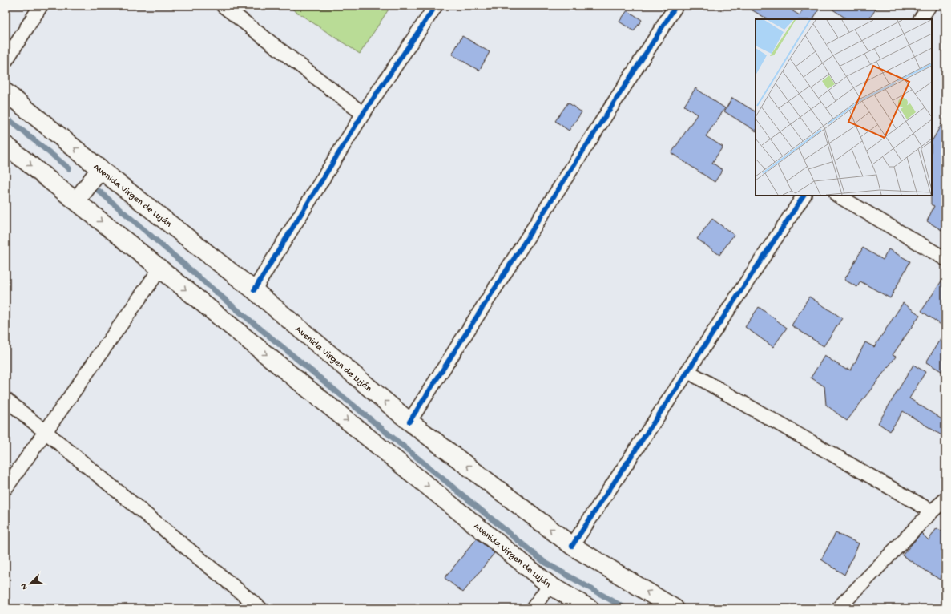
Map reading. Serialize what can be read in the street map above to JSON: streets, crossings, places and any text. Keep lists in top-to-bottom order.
{
  "streets": {
    "main road": ["Avenida Virgen de Luján"]
  },
  "north": "bottom left"
}
